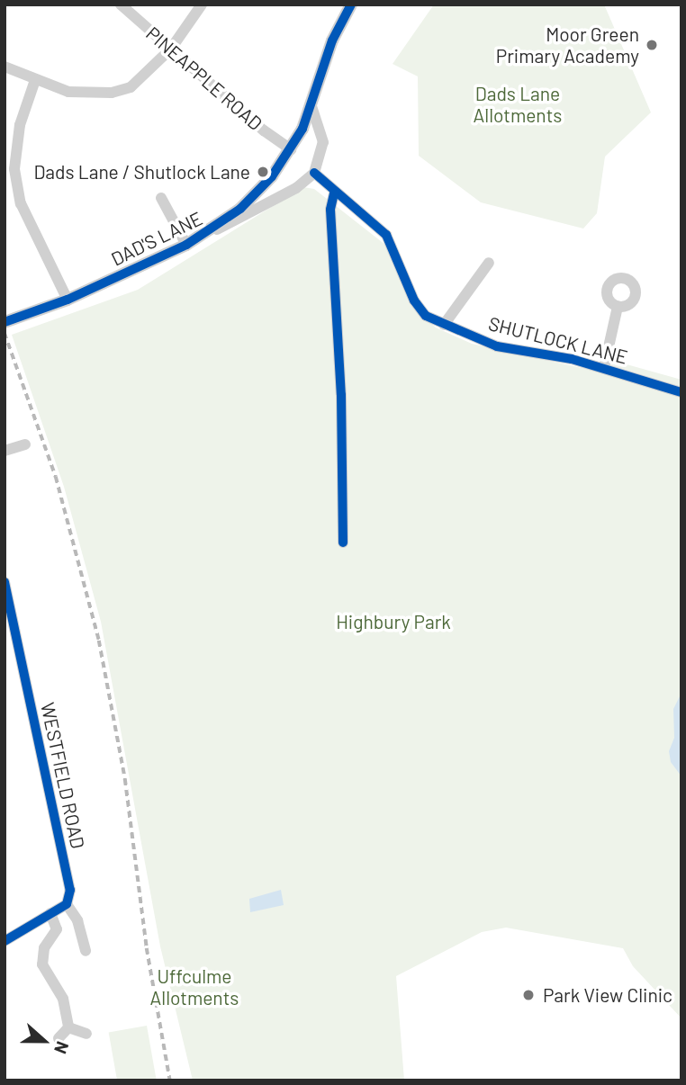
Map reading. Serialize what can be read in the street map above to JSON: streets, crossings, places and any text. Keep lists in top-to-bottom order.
{
  "streets": {
    "street": [
      "PINEAPPLE ROAD",
      "DAD'S LANE",
      "SHUTLOCK LANE",
      "WESTFIELD ROAD"
    ]
  },
  "crossings": [
    ["PINEAPPLE ROAD", "DAD'S LANE"]
  ],
  "parks": ["Dads Lane Allotments", "Highbury Park", "Uffculme Allotments"],
  "places": ["Moor Green Primary Academy", "Dads Lane / Shutlock Lane", "Park View Clinic"],
  "north": "right"
}
